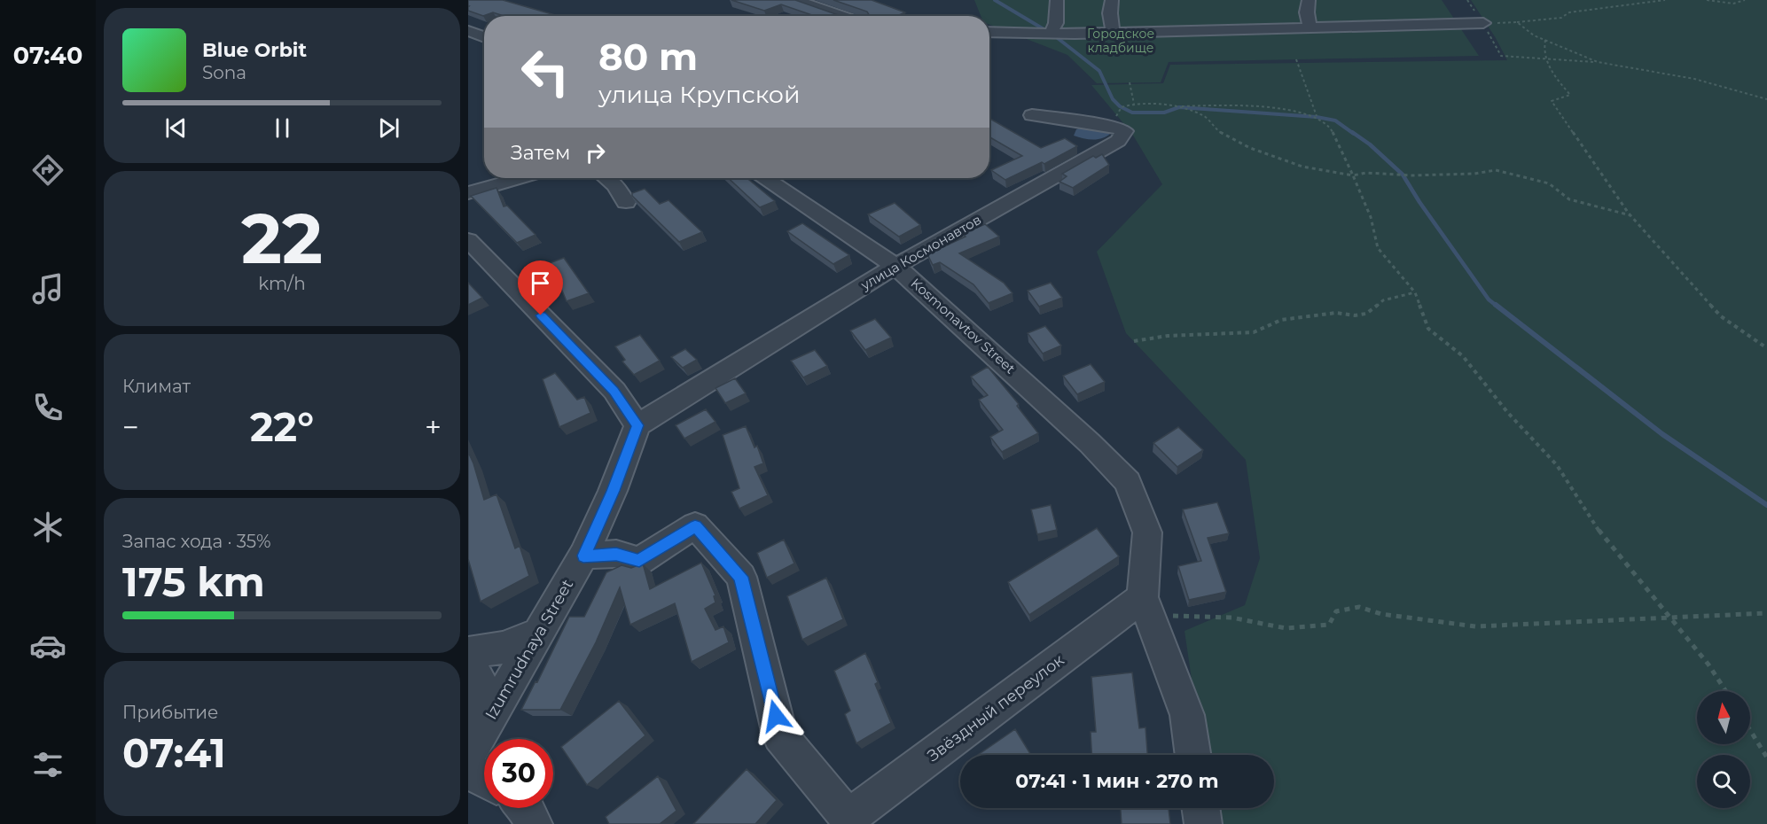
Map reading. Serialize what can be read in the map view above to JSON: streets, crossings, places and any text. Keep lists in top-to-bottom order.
{
  "streets": {
    "street": [
      "улица Космонавтов",
      "Kosmonavtov Street",
      "Izumrudnaya Street",
      "Звёздный переулок"
    ]
  },
  "crossings": [
    ["улица Космонавтов", "Kosmonavtov Street"],
    ["улица Космонавтов", "Izumrudnaya Street"],
    ["Kosmonavtov Street", "Звёздный переулок"]
  ],
  "parks": ["Городское кладбище"],
  "north": "top",
  "page": {
    "tabs": "07:40",
    "turn": ["80 m", "улица Крупской"],
    "song": ["Blue Orbit", "Sona"],
    "then": "Затем",
    "tile": [
      ["22", "km/h"],
      "Климат",
      ["Запас хода · 35%", "175 km"],
      ["Прибытие", "07:41"]
    ],
    "heat": ["−", "22°", "+"],
    "limit": "30",
    "trip": "07:41 · 1 мин · 270 m"
  }
}
